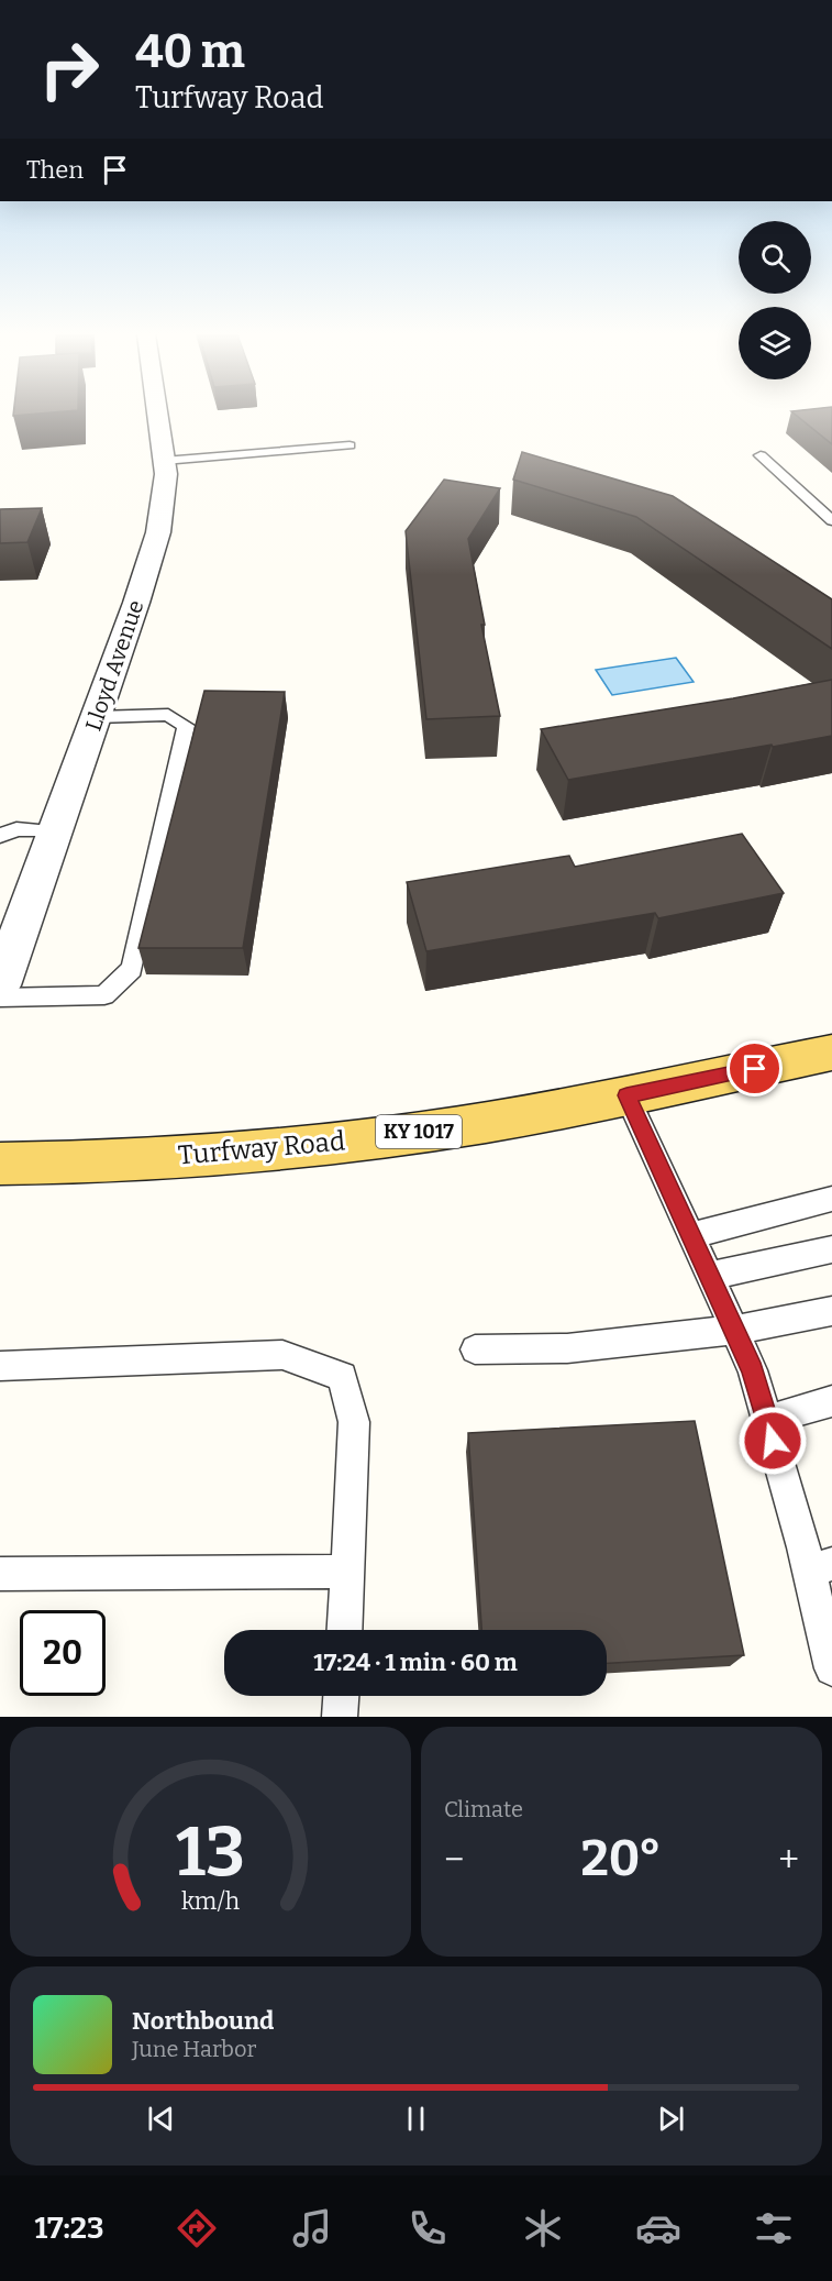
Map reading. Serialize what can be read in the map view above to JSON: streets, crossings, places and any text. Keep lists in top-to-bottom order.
{
  "streets": {
    "main road": ["KY 1017", "Turfway Road"],
    "street": ["Lloyd Avenue"]
  },
  "page": {
    "turn": ["40 m", "Turfway Road"],
    "then": "Then",
    "limit": "20",
    "trip": "17:24 · 1 min · 60 m",
    "tile": "Climate",
    "heat": ["−", "20°", "+"],
    "song": ["Northbound", "June Harbor"],
    "tabs": "17:23",
    "gauge": ["13", "km/h"]
  }
}
